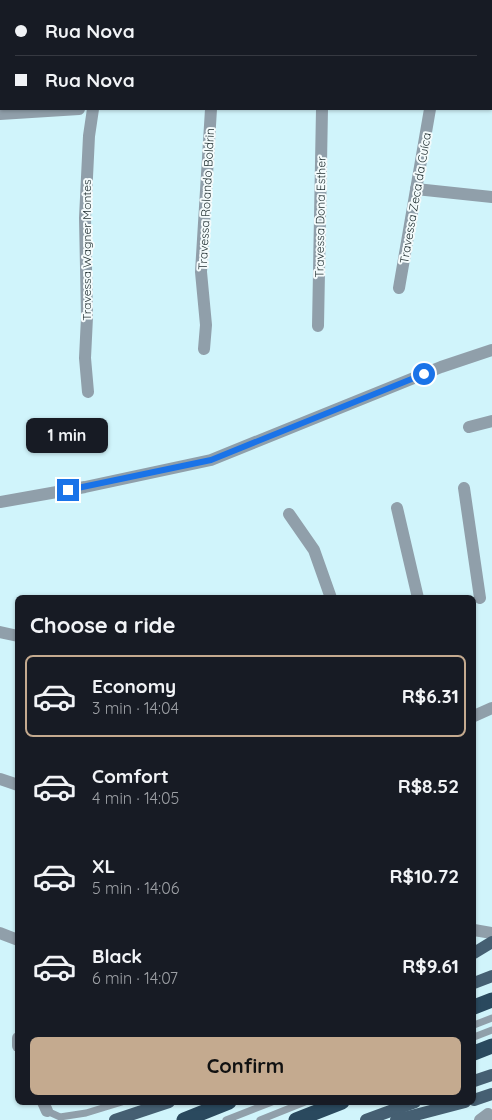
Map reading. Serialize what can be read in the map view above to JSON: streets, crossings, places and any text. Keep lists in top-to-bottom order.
{
  "streets": {
    "street": [
      "Travessa Zeca da Cuíca",
      "Travessa Rolando Boldrin",
      "Travessa Dona Esther",
      "Travessa Wagner Montes"
    ]
  },
  "page": {
    "banner": ["Rua Nova", "Rua Nova"],
    "bubble": "1 min",
    "heading": "Choose a ride",
    "list": [
      {
        "name": "Economy",
        "note": "3 min · 14:04",
        "value": "R$6.31"
      },
      {
        "name": "Comfort",
        "note": "4 min · 14:05",
        "value": "R$8.52"
      },
      {
        "name": "XL",
        "note": "5 min · 14:06",
        "value": "R$10.72"
      },
      {
        "name": "Black",
        "note": "6 min · 14:07",
        "value": "R$9.61"
      }
    ],
    "buttons": "Confirm"
  }
}
